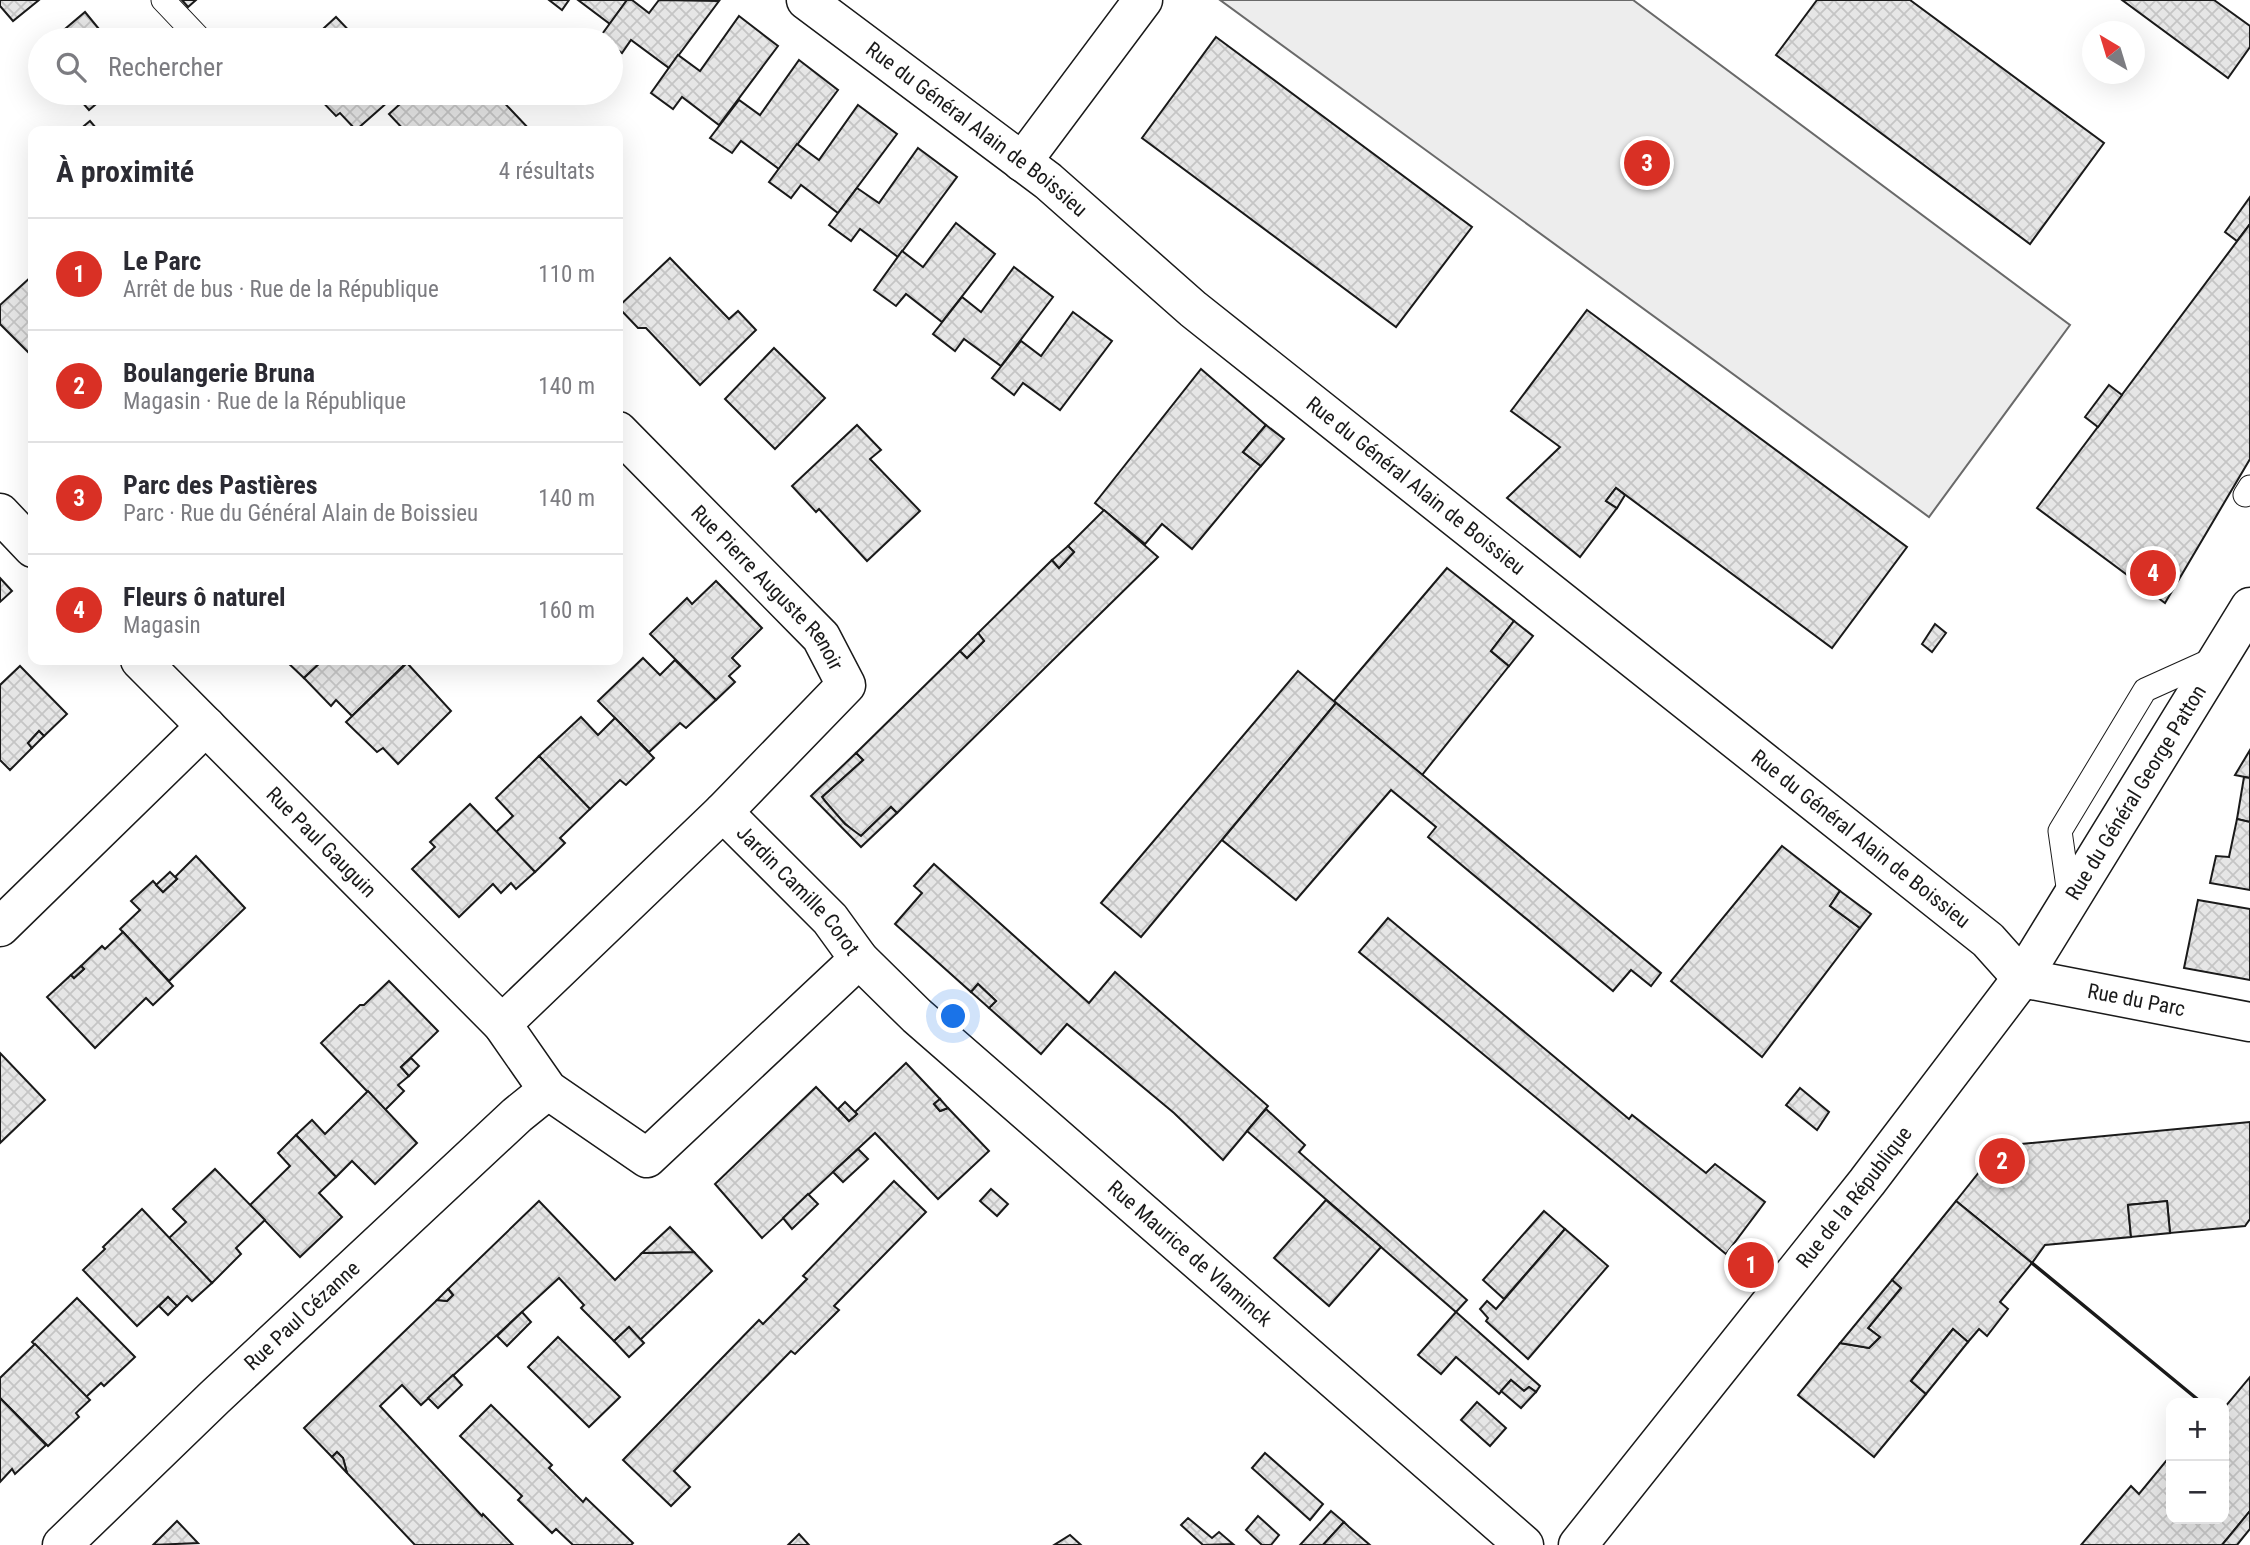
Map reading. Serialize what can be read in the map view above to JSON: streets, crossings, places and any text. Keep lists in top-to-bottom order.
{
  "streets": {
    "street": [
      "Rue du Général Alain de Boissieu",
      "Rue Pierre Auguste Renoir",
      "Rue du Général George Patton",
      "Rue Paul Gauguin",
      "Jardin Camille Corot",
      "Rue du Parc",
      "Rue de la République",
      "Rue Maurice de Vlaminck",
      "Rue Paul Cézanne"
    ]
  },
  "crossings": [
    ["Rue du Général Alain de Boissieu", "Rue du Général George Patton"],
    ["Rue du Général Alain de Boissieu", "Rue du Parc"],
    ["Rue du Général Alain de Boissieu", "Rue de la République"],
    ["Rue Pierre Auguste Renoir", "Jardin Camille Corot"],
    ["Rue du Général George Patton", "Rue du Parc"],
    ["Rue du Général George Patton", "Rue de la République"],
    ["Rue Paul Gauguin", "Jardin Camille Corot"],
    ["Jardin Camille Corot", "Rue Maurice de Vlaminck"],
    ["Jardin Camille Corot", "Rue Paul Cézanne"],
    ["Rue du Parc", "Rue de la République"]
  ],
  "north": "top left",
  "page": {
    "search": "Rechercher",
    "heading": ["À proximité", "4 résultats"],
    "pins": [
      "3",
      "4",
      "2",
      "1"
    ],
    "list": [
      {
        "mark": "1",
        "name": "Le Parc",
        "note": "Arrêt de bus · Rue de la République",
        "value": "110 m"
      },
      {
        "mark": "2",
        "name": "Boulangerie Bruna",
        "note": "Magasin · Rue de la République",
        "value": "140 m"
      },
      {
        "mark": "3",
        "name": "Parc des Pastières",
        "note": "Parc · Rue du Général Alain de Boissieu",
        "value": "140 m"
      },
      {
        "mark": "4",
        "name": "Fleurs ô naturel",
        "note": "Magasin",
        "value": "160 m"
      }
    ],
    "map_buttons": ["+", "−"]
  }
}
